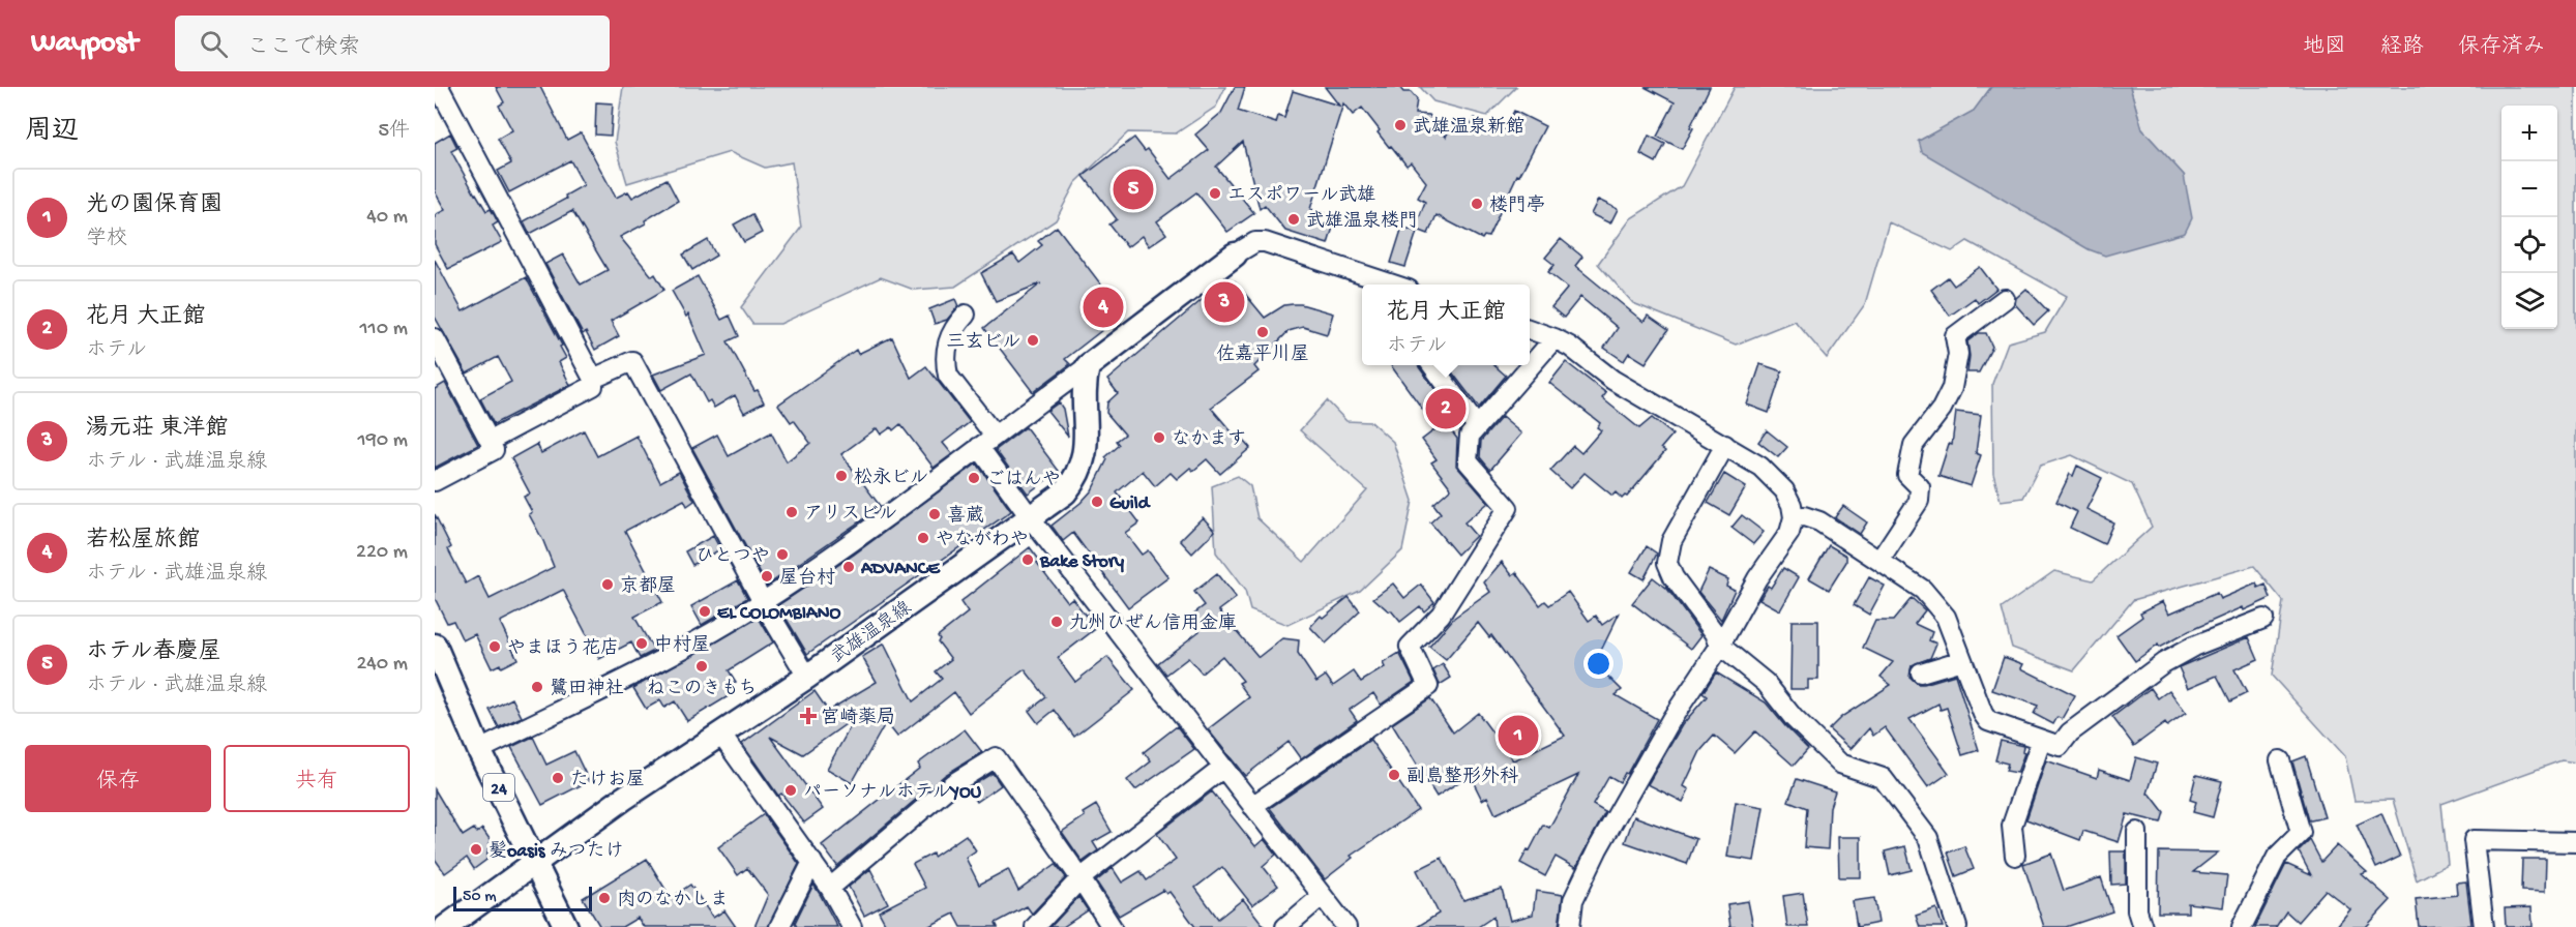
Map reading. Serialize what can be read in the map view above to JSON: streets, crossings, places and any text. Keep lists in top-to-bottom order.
{
  "streets": {
    "main road": ["武雄温泉線", "24"]
  },
  "crossings": [
    ["武雄温泉線", "24"]
  ],
  "places": {
    "other": [
      "武雄温泉新館",
      "エスポワール武雄",
      "楼門亭",
      "武雄温泉楼門",
      "佐嘉平川屋",
      "三玄ビル",
      "なかます",
      "松永ビル",
      "ごはんや",
      "Guild",
      "アリスビル",
      "喜蔵",
      "やながわや",
      "ひとつや",
      "Bake Story",
      "ADVANCE",
      "屋台村",
      "京都屋",
      "EL COLOMBIANO",
      "九州ひぜん信用金庫",
      "中村屋",
      "やまほう花店",
      "ねこのきもち",
      "鷺田神社",
      "副島整形外科",
      "たけお屋",
      "パーソナルホテルYOU",
      "髪oasis みつたけ",
      "肉のなかしま"
    ],
    "health": ["宮崎薬局"]
  },
  "scale_bar": "50 m",
  "page": {
    "header": "Waypost",
    "search": "ここで検索",
    "nav": ["地図", "経路", "保存済み"],
    "heading": ["周辺", "5件"],
    "map_buttons": ["+", "−"],
    "pins": [
      "5",
      "3",
      "4",
      "2",
      "1"
    ],
    "list": [
      {
        "mark": "1",
        "name": "光の園保育園",
        "note": "学校",
        "value": "40 m"
      },
      {
        "mark": "2",
        "name": "花月 大正館",
        "note": "ホテル",
        "value": "110 m"
      },
      {
        "mark": "3",
        "name": "湯元荘 東洋館",
        "note": "ホテル · 武雄温泉線",
        "value": "190 m"
      },
      {
        "mark": "4",
        "name": "若松屋旅館",
        "note": "ホテル · 武雄温泉線",
        "value": "220 m"
      },
      {
        "mark": "5",
        "name": "ホテル春慶屋",
        "note": "ホテル · 武雄温泉線",
        "value": "240 m"
      }
    ],
    "popup": ["花月 大正館", "ホテル"],
    "buttons": ["保存", "共有"],
    "scale": "50 m"
  }
}
